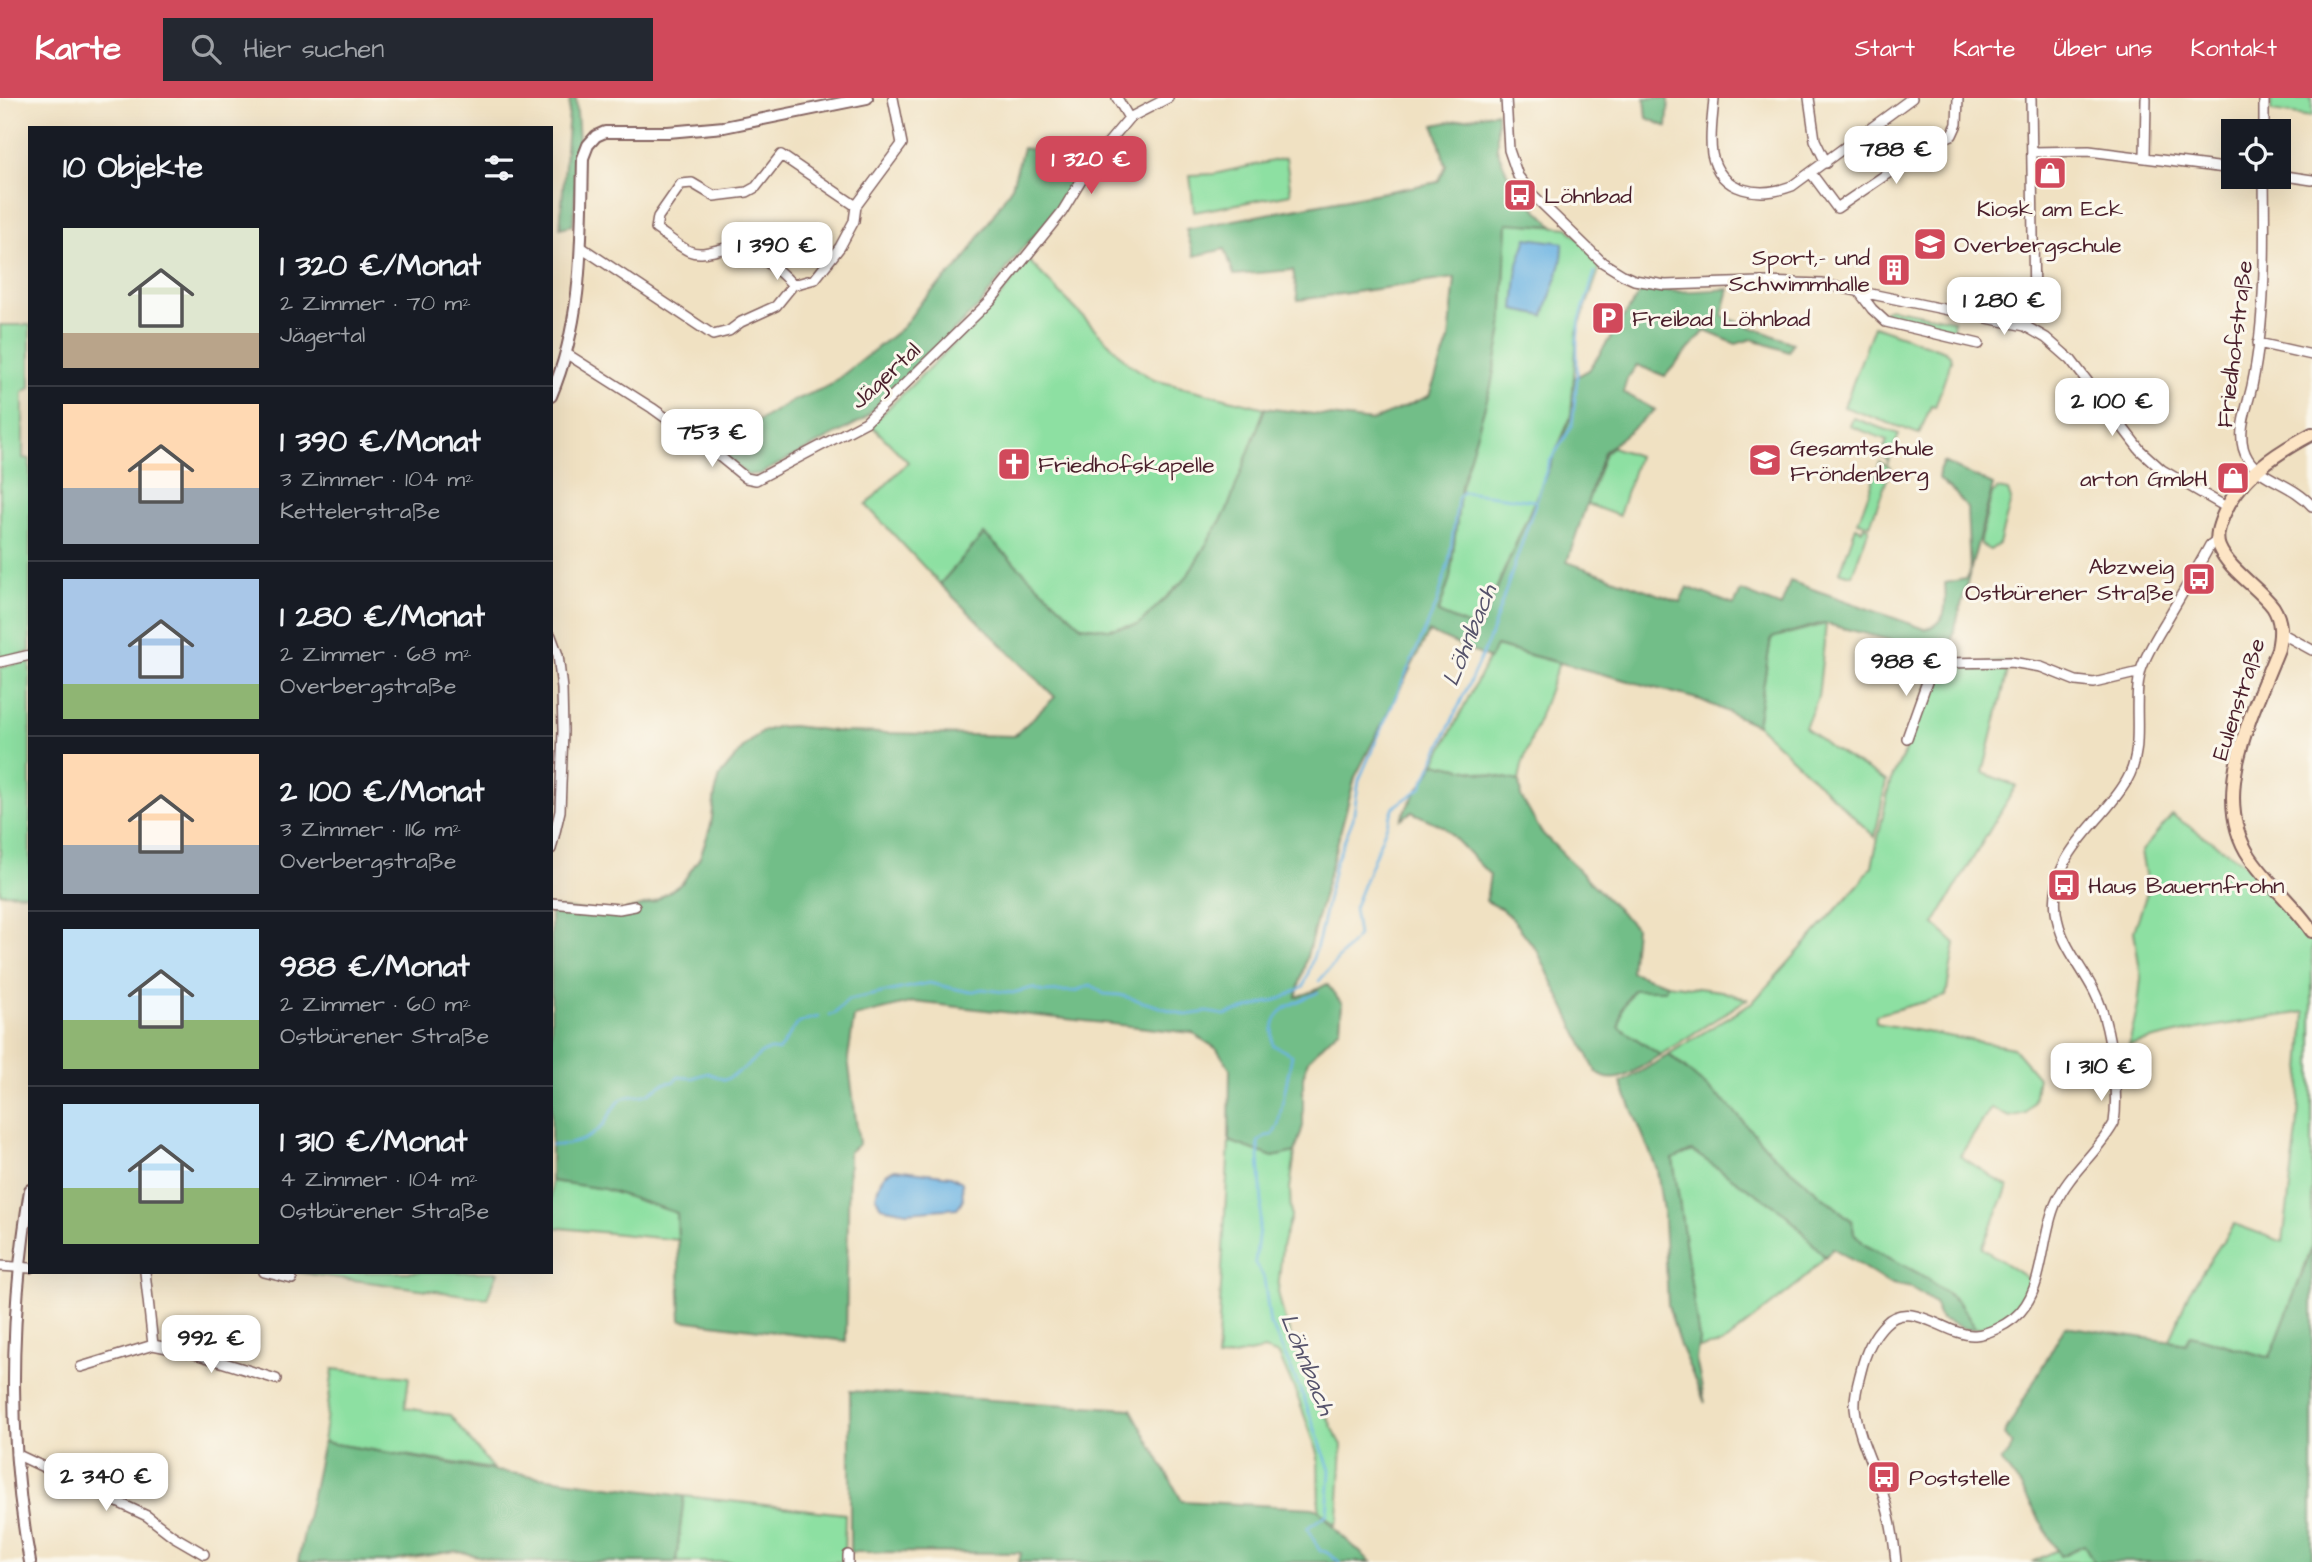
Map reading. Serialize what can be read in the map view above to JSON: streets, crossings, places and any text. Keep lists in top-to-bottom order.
{
  "streets": {
    "main road": ["Eulenstraße"],
    "street": ["Friedhofstraße", "Jägertal"]
  },
  "water": ["Löhnbach"],
  "places": {
    "shop": ["Kiosk am Eck", "arton GmbH"],
    "bus stop": [
      "Löhnbad",
      "Abzweig Ostbürener Straße",
      "Haus Bauernfrohn",
      "Poststelle"
    ],
    "school or university": ["Overbergschule", "Gesamtschule Fröndenberg"],
    "building": ["Sport,- und Schwimmhalle"],
    "parking": ["Freibad Löhnbad"],
    "church": ["Friedhofskapelle"]
  },
  "page": {
    "header": "Karte",
    "search": "Hier suchen",
    "nav": [
      "Start",
      "Karte",
      "Über uns",
      "Kontakt"
    ],
    "price": [
      "788 €",
      "1 320 €",
      "1 390 €",
      "1 280 €",
      "2 100 €",
      "753 €",
      "988 €",
      "1 310 €",
      "992 €",
      "2 340 €"
    ],
    "heading": "10 Objekte",
    "list": [
      {
        "name": "1 320 €/Monat",
        "note": "2 Zimmer · 70 m² · Jägertal"
      },
      {
        "name": "1 390 €/Monat",
        "note": "3 Zimmer · 104 m² · Kettelerstraße"
      },
      {
        "name": "1 280 €/Monat",
        "note": "2 Zimmer · 68 m² · Overbergstraße"
      },
      {
        "name": "2 100 €/Monat",
        "note": "3 Zimmer · 116 m² · Overbergstraße"
      },
      {
        "name": "988 €/Monat",
        "note": "2 Zimmer · 60 m² · Ostbürener Straße"
      },
      {
        "name": "1 310 €/Monat",
        "note": "4 Zimmer · 104 m² · Ostbürener Straße"
      }
    ]
  }
}
